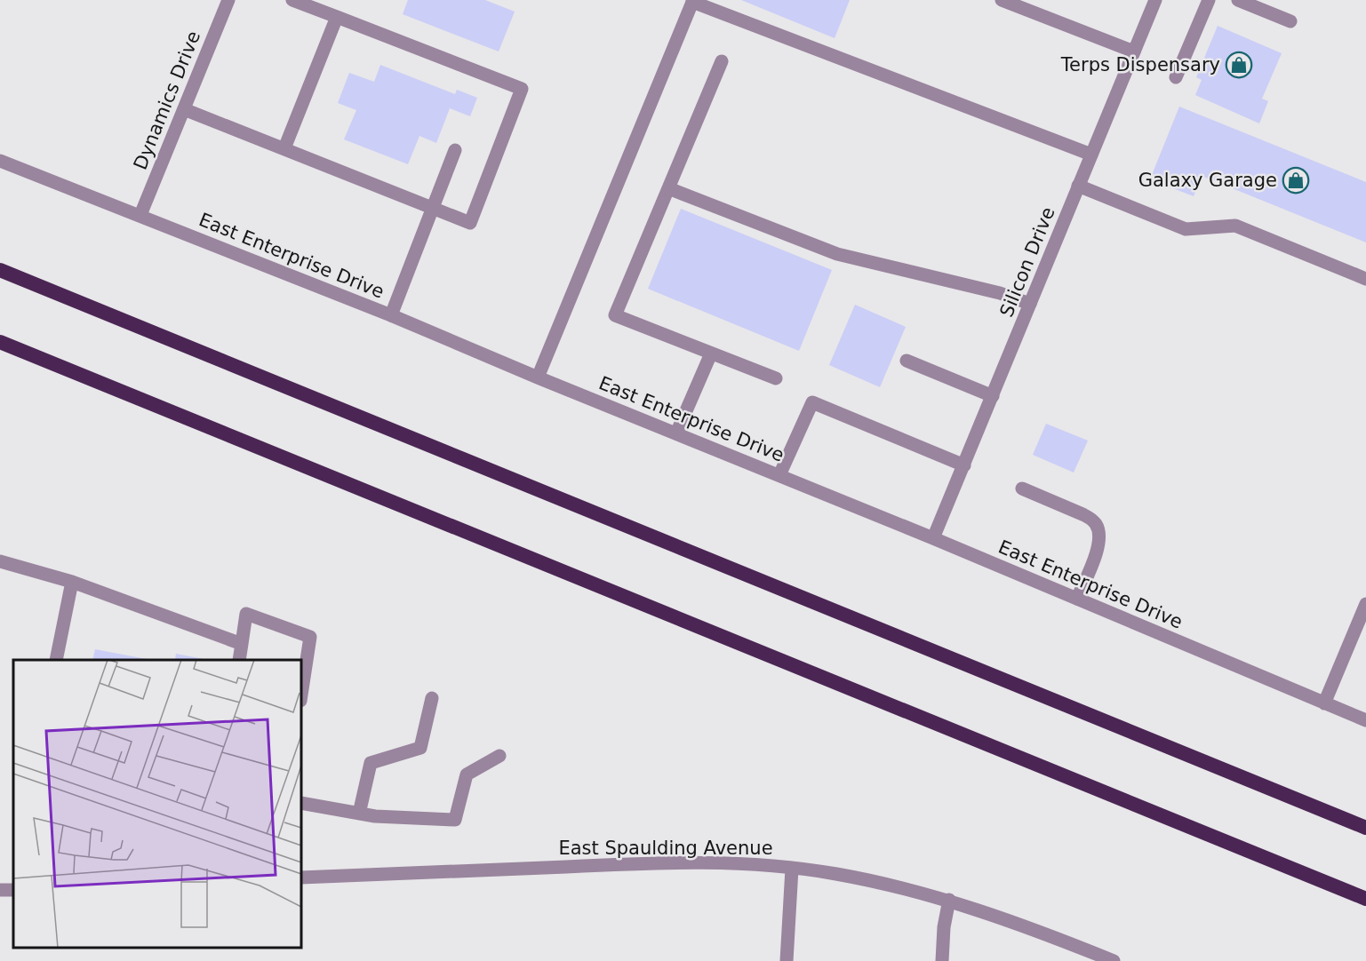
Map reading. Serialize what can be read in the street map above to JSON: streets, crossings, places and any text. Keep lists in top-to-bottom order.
{
  "streets": {
    "street": [
      "Dynamics Drive",
      "East Enterprise Drive",
      "Silicon Drive",
      "East Spaulding Avenue"
    ]
  },
  "crossings": [
    ["Dynamics Drive", "East Enterprise Drive"],
    ["East Enterprise Drive", "Silicon Drive"]
  ],
  "places": {
    "shop": ["Terps Dispensary", "Galaxy Garage"]
  }
}
